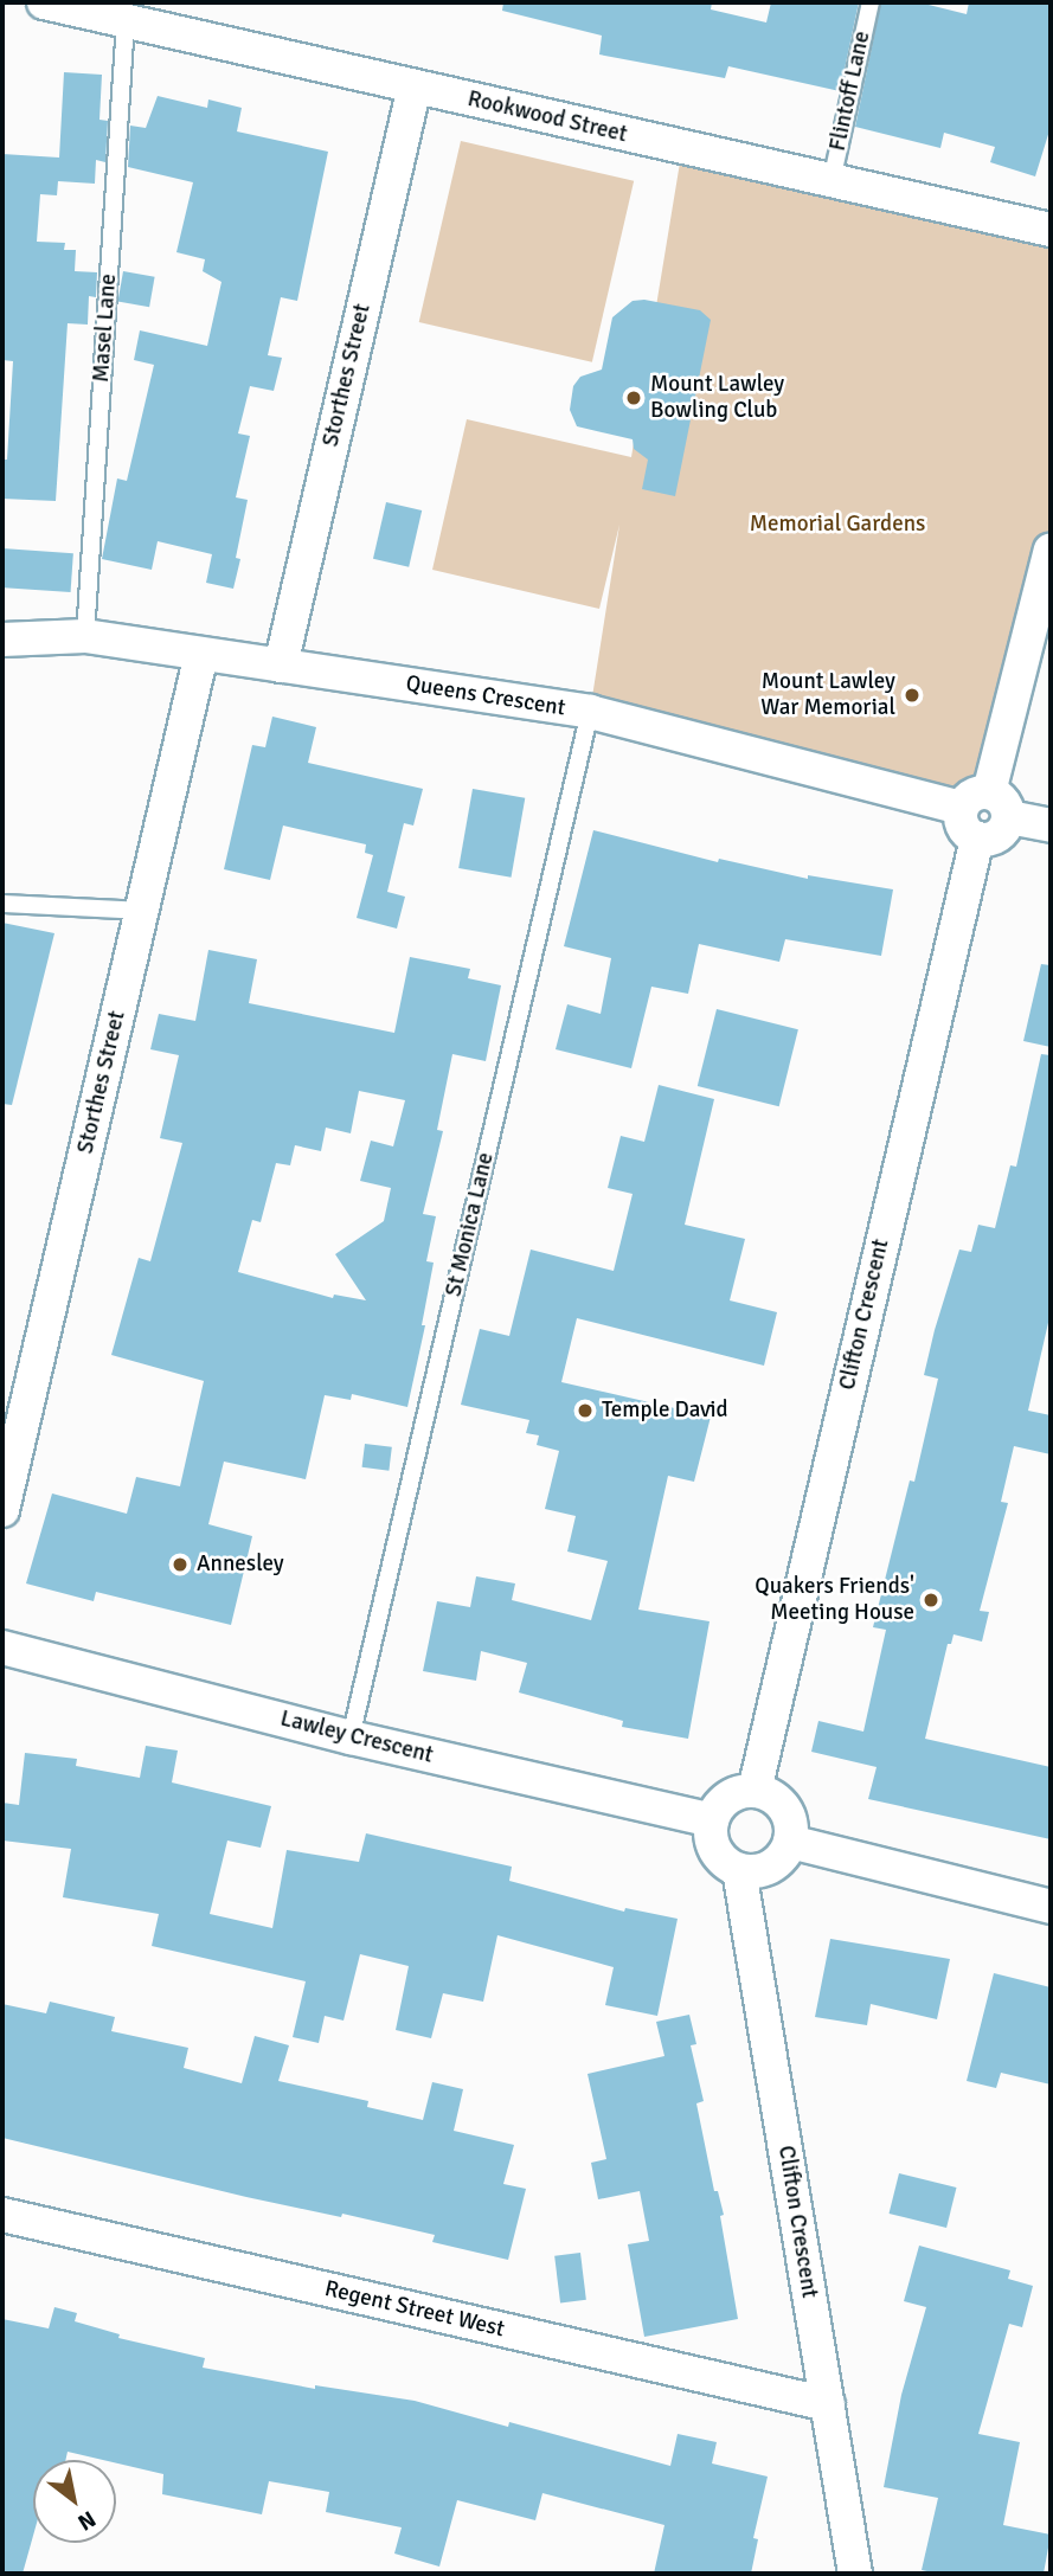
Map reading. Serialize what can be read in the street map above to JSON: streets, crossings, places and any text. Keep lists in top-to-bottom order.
{
  "streets": {
    "street": [
      "Rookwood Street",
      "Storthes Street",
      "Queens Crescent",
      "Clifton Crescent",
      "Lawley Crescent",
      "Regent Street West"
    ],
    "lane": ["Flintoff Lane", "Masel Lane", "St Monica Lane"]
  },
  "crossings": [
    ["Flintoff Lane", "Rookwood Street"],
    ["Rookwood Street", "Masel Lane"],
    ["Rookwood Street", "Storthes Street"],
    ["Masel Lane", "Queens Crescent"],
    ["Storthes Street", "Queens Crescent"],
    ["Queens Crescent", "St Monica Lane"],
    ["Queens Crescent", "Clifton Crescent"],
    ["St Monica Lane", "Lawley Crescent"],
    ["Clifton Crescent", "Lawley Crescent"],
    ["Clifton Crescent", "Regent Street West"]
  ],
  "parks": ["Memorial Gardens"],
  "places": [
    "Mount Lawley Bowling Club",
    "Mount Lawley War Memorial",
    "Temple David",
    "Annesley",
    "Quakers Friends' Meeting House"
  ],
  "north": "bottom right"
}
